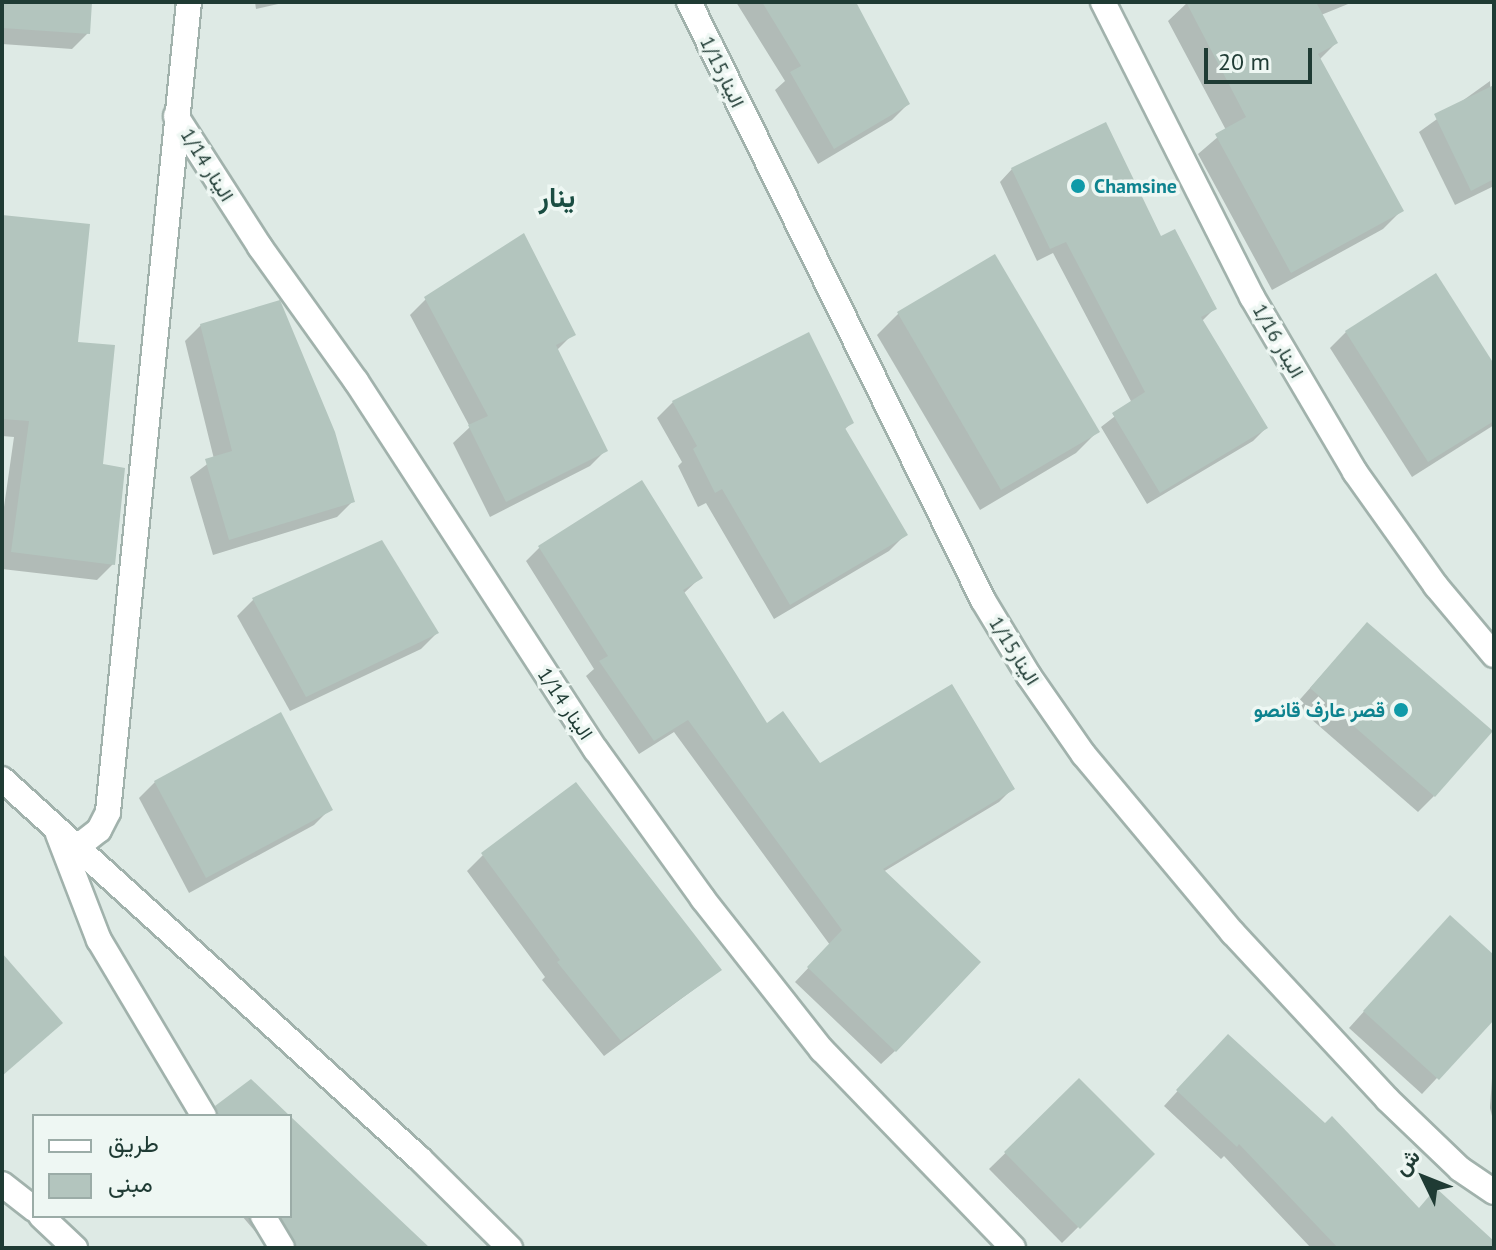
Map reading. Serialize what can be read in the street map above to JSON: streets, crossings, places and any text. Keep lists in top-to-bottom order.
{
  "streets": {
    "street": ["الينار1/15", "الينار 1/14", "الينار 1/16"]
  },
  "districts": ["ينار"],
  "places": ["Chamsine", "قصر عارف قانصو"],
  "legend": ["طريق", "مبنى"],
  "scale_bar": "20 m",
  "north": "top left"
}
